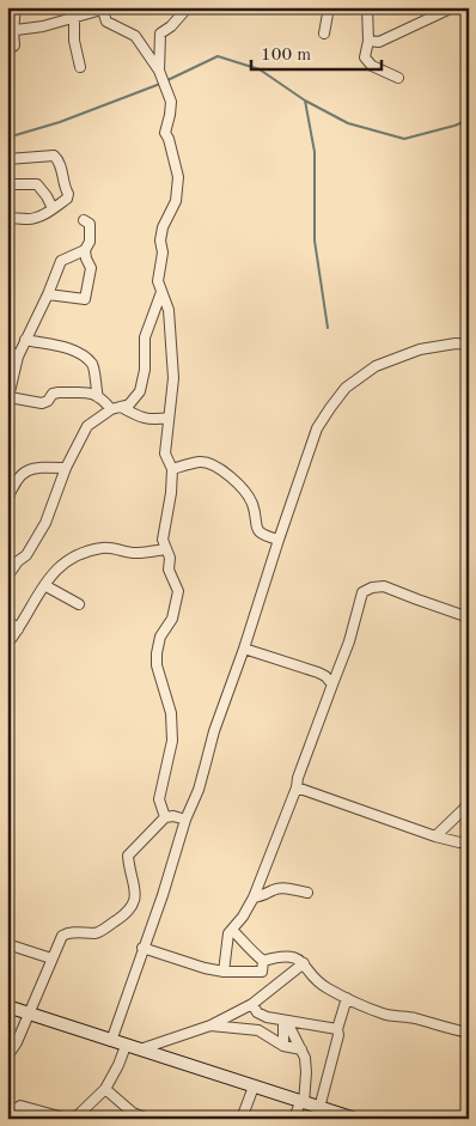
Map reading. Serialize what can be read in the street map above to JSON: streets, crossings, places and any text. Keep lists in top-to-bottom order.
{
  "scale_bar": "100 m"
}
